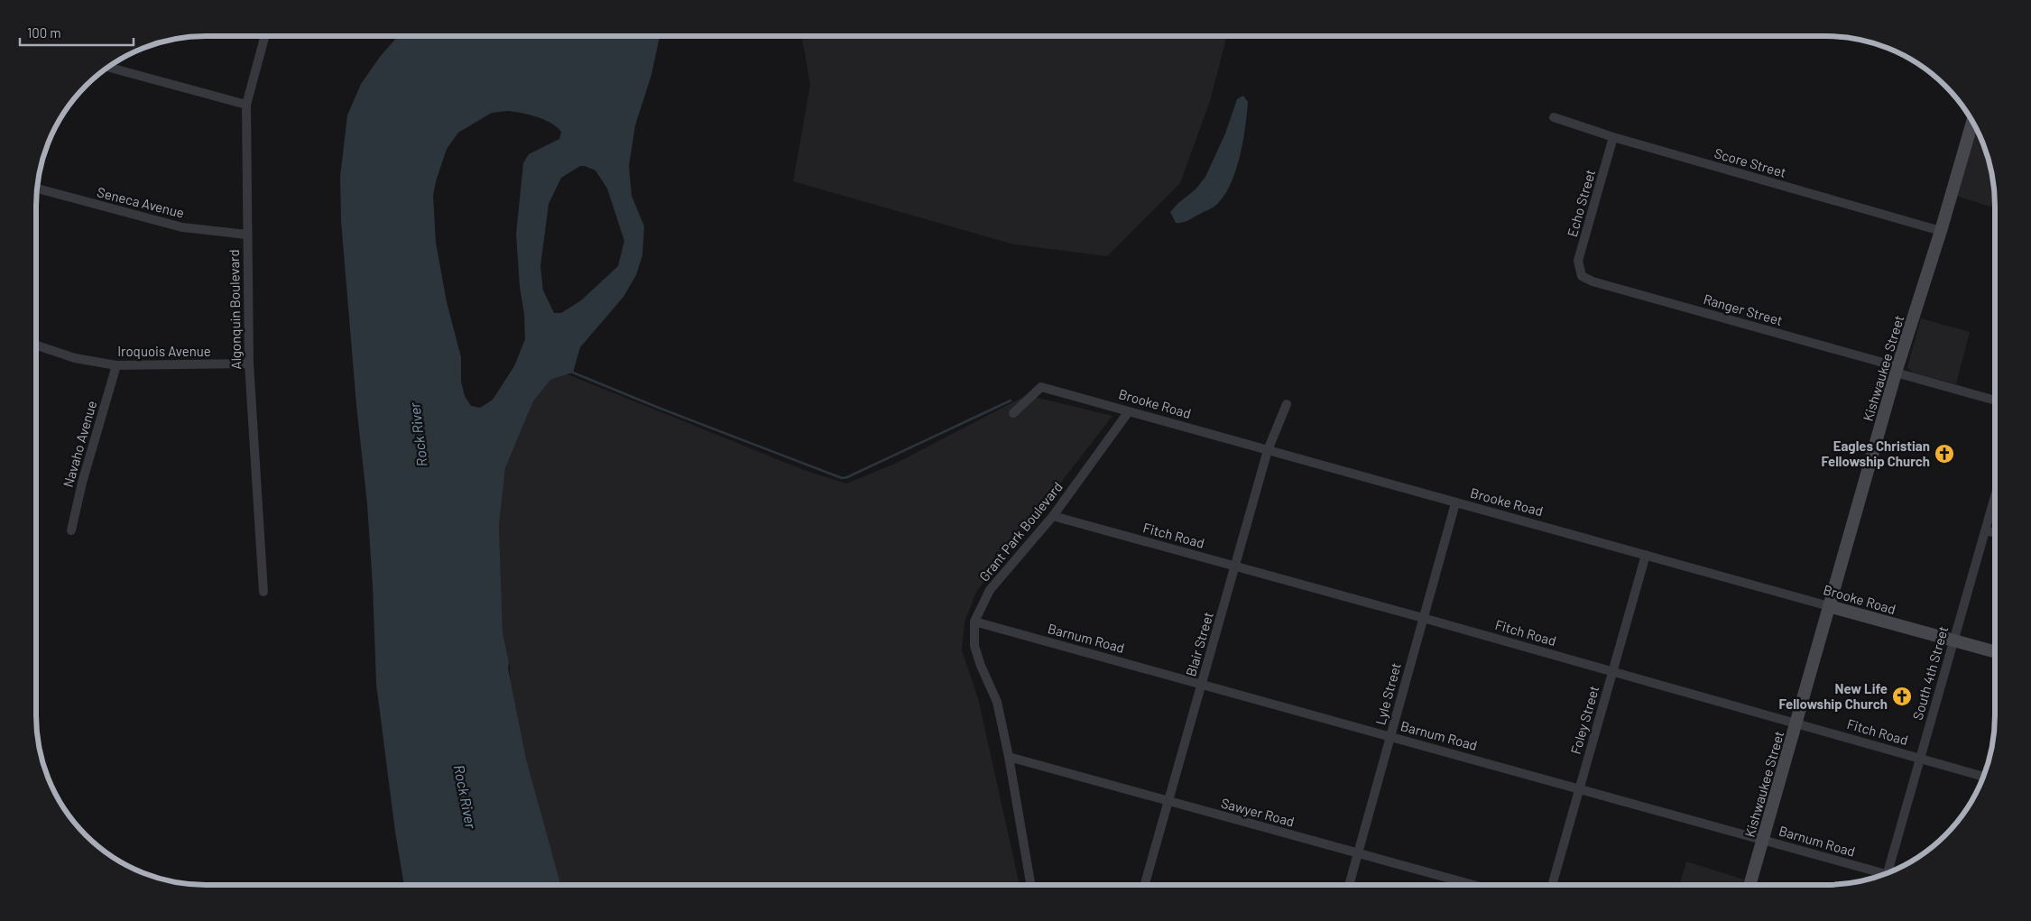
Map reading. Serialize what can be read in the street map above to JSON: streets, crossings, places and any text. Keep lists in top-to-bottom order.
{
  "streets": {
    "street": [
      "Score Street",
      "Seneca Avenue",
      "Echo Street",
      "Algonquin Boulevard",
      "Ranger Street",
      "Iroquois Avenue",
      "Kishwaukee Street",
      "Brooke Road",
      "Navaho Avenue",
      "Grant Park Boulevard",
      "Fitch Road",
      "Barnum Road",
      "Blair Street",
      "South 4th Street",
      "Lyle Street",
      "Foley Street",
      "Sawyer Road"
    ]
  },
  "crossings": [
    ["Score Street", "Echo Street"],
    ["Score Street", "Kishwaukee Street"],
    ["Seneca Avenue", "Algonquin Boulevard"],
    ["Echo Street", "Ranger Street"],
    ["Algonquin Boulevard", "Iroquois Avenue"],
    ["Ranger Street", "Kishwaukee Street"],
    ["Iroquois Avenue", "Navaho Avenue"],
    ["Kishwaukee Street", "Brooke Road"],
    ["Kishwaukee Street", "Fitch Road"],
    ["Kishwaukee Street", "Barnum Road"],
    ["Brooke Road", "Grant Park Boulevard"],
    ["Brooke Road", "Blair Street"],
    ["Brooke Road", "South 4th Street"],
    ["Brooke Road", "Lyle Street"],
    ["Brooke Road", "Foley Street"],
    ["Grant Park Boulevard", "Fitch Road"],
    ["Grant Park Boulevard", "Barnum Road"],
    ["Grant Park Boulevard", "Sawyer Road"],
    ["Fitch Road", "Blair Street"],
    ["Fitch Road", "South 4th Street"],
    ["Fitch Road", "Lyle Street"],
    ["Fitch Road", "Foley Street"],
    ["Barnum Road", "Blair Street"],
    ["Barnum Road", "Lyle Street"],
    ["Barnum Road", "Foley Street"],
    ["Blair Street", "Sawyer Road"],
    ["Lyle Street", "Sawyer Road"]
  ],
  "water": ["Rock River"],
  "places": {
    "church": ["Eagles Christian Fellowship Church", "New Life Fellowship Church"]
  },
  "scale_bar": "100 m"
}
